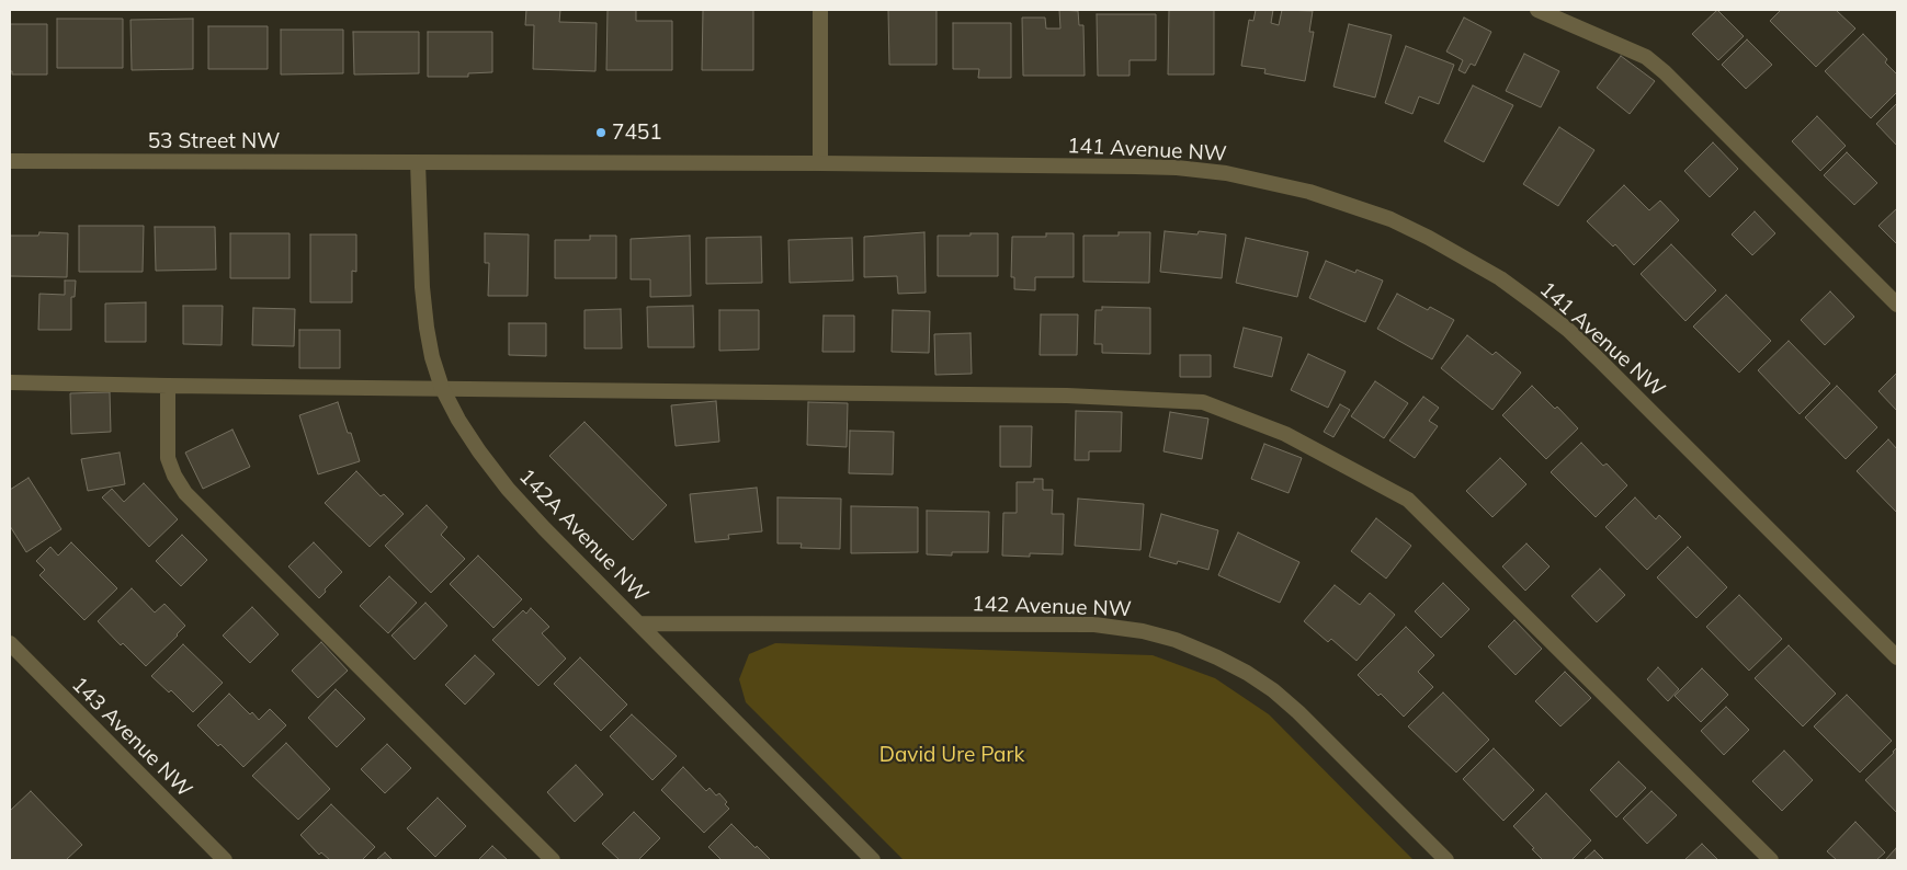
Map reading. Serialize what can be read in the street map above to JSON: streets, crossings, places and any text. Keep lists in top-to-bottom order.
{
  "streets": {
    "street": [
      "53 Street NW",
      "141 Avenue NW",
      "142A Avenue NW",
      "142 Avenue NW",
      "143 Avenue NW"
    ]
  },
  "crossings": [
    ["53 Street NW", "141 Avenue NW"],
    ["53 Street NW", "142A Avenue NW"],
    ["141 Avenue NW", "142A Avenue NW"],
    ["142A Avenue NW", "142 Avenue NW"]
  ],
  "parks": ["David Ure Park"],
  "places": ["7451"]
}
